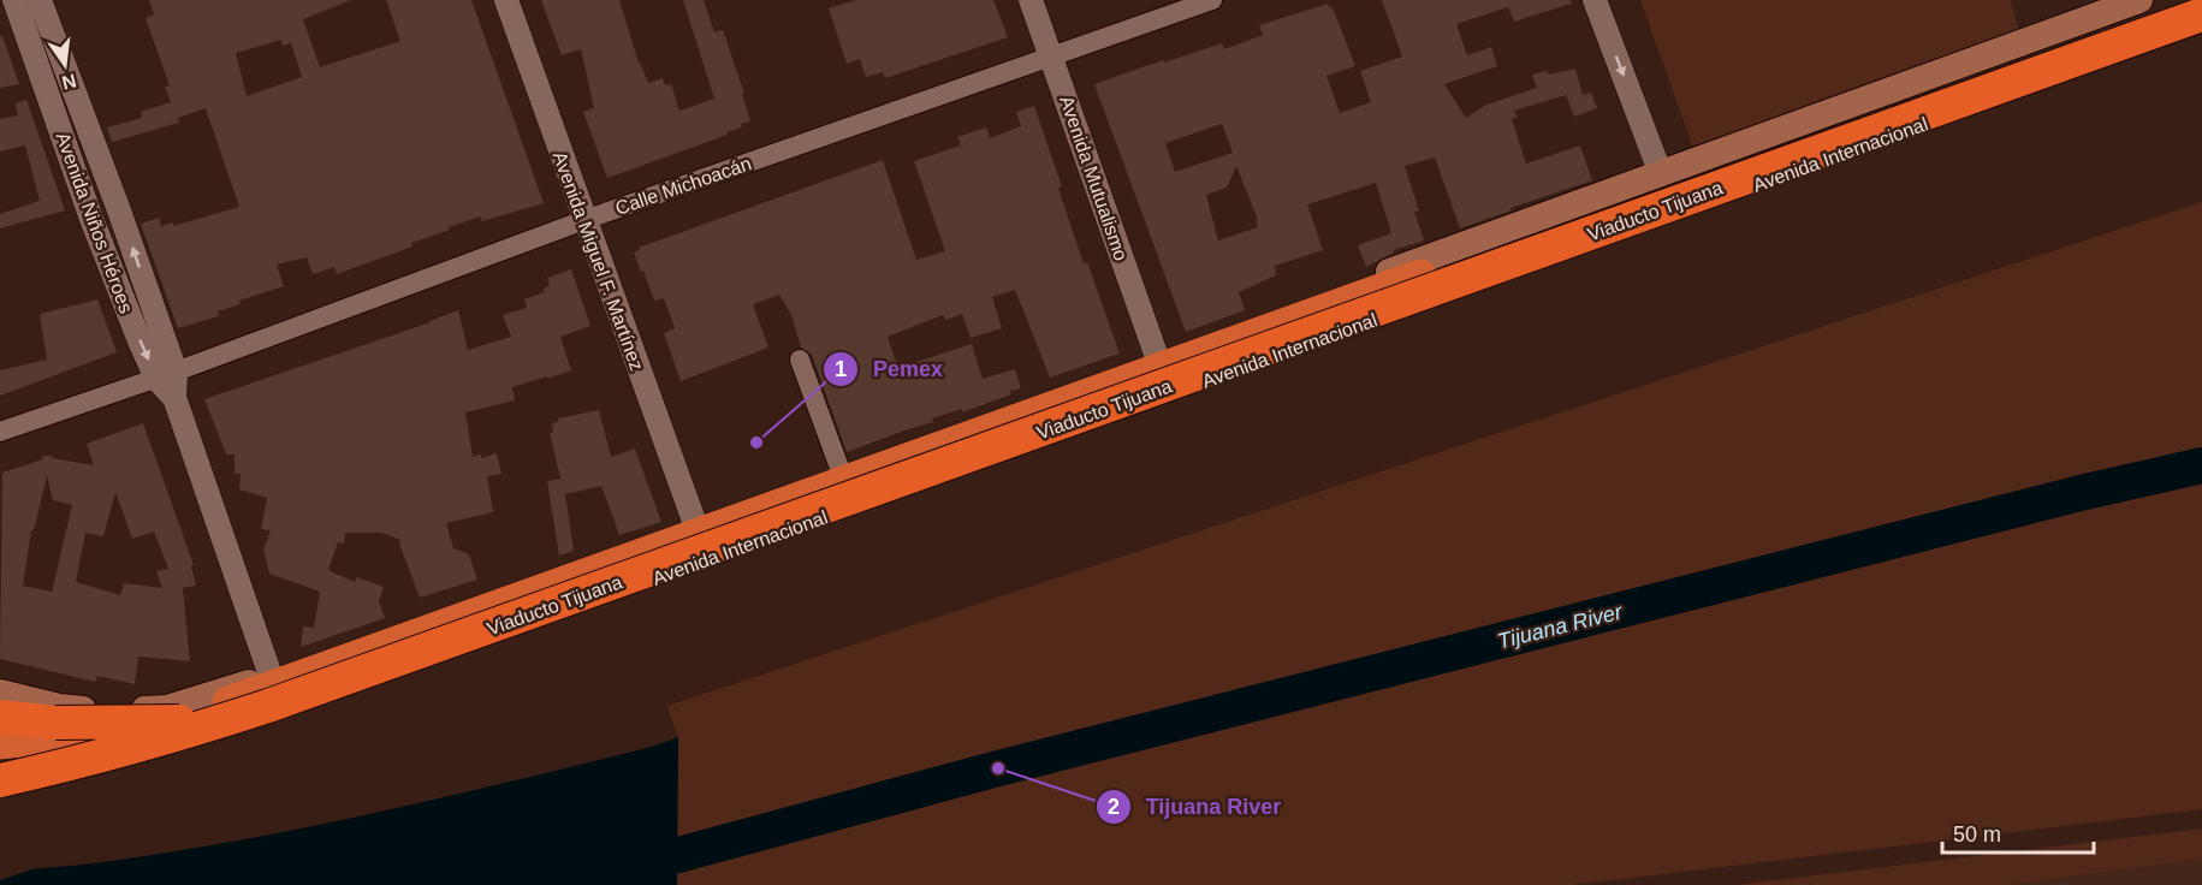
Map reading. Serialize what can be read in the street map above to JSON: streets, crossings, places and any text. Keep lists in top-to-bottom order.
{
  "streets": {
    "highway": ["Avenida Internacional", "Viaducto Tijuana"],
    "street": [
      "Avenida Mutualismo",
      "Calle Michoacán",
      "Avenida Niños Héroes",
      "Avenida Miguel F. Martínez"
    ]
  },
  "crossings": [
    ["Avenida Internacional", "Avenida Mutualismo"],
    ["Avenida Internacional", "Viaducto Tijuana"],
    ["Avenida Internacional", "Avenida Niños Héroes"],
    ["Avenida Internacional", "Avenida Miguel F. Martínez"],
    ["Avenida Mutualismo", "Calle Michoacán"],
    ["Calle Michoacán", "Avenida Niños Héroes"],
    ["Calle Michoacán", "Avenida Miguel F. Martínez"]
  ],
  "water": ["Tijuana River"],
  "places": ["Pemex", "Tijuana River"],
  "scale_bar": "50 m",
  "north": "bottom"
}
